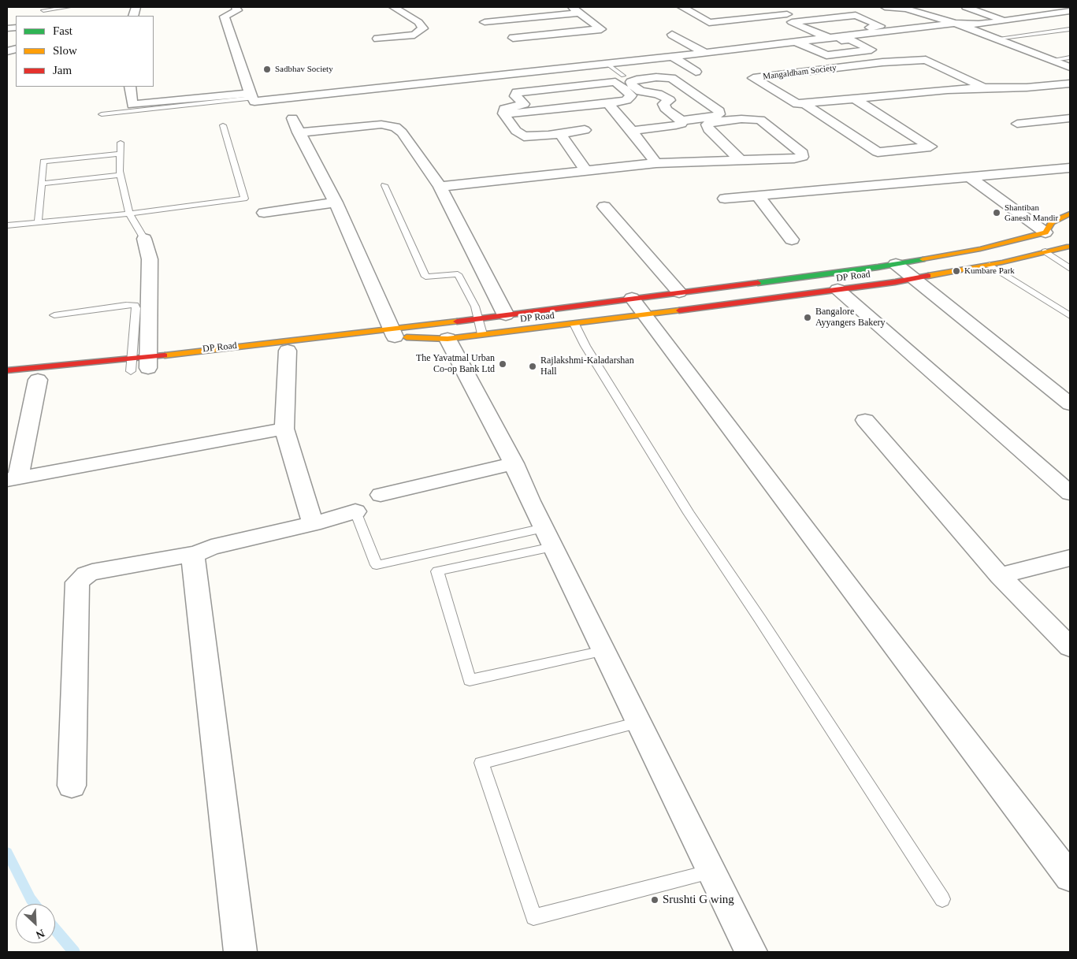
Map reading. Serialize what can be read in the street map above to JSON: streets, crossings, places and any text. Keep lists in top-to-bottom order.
{
  "streets": {
    "main road": ["DP Road"],
    "street": ["Mangaldham Society"]
  },
  "places": [
    "Sadbhav Society",
    "Shantiban Ganesh Mandir",
    "Kumbare Park",
    "Bangalore Ayyangers Bakery",
    "The Yavatmal Urban Co-op Bank Ltd",
    "Rajlakshmi-Kaladarshan Hall",
    "Srushti G wing"
  ],
  "legend": ["Fast", "Slow", "Jam"],
  "north": "bottom right"
}
